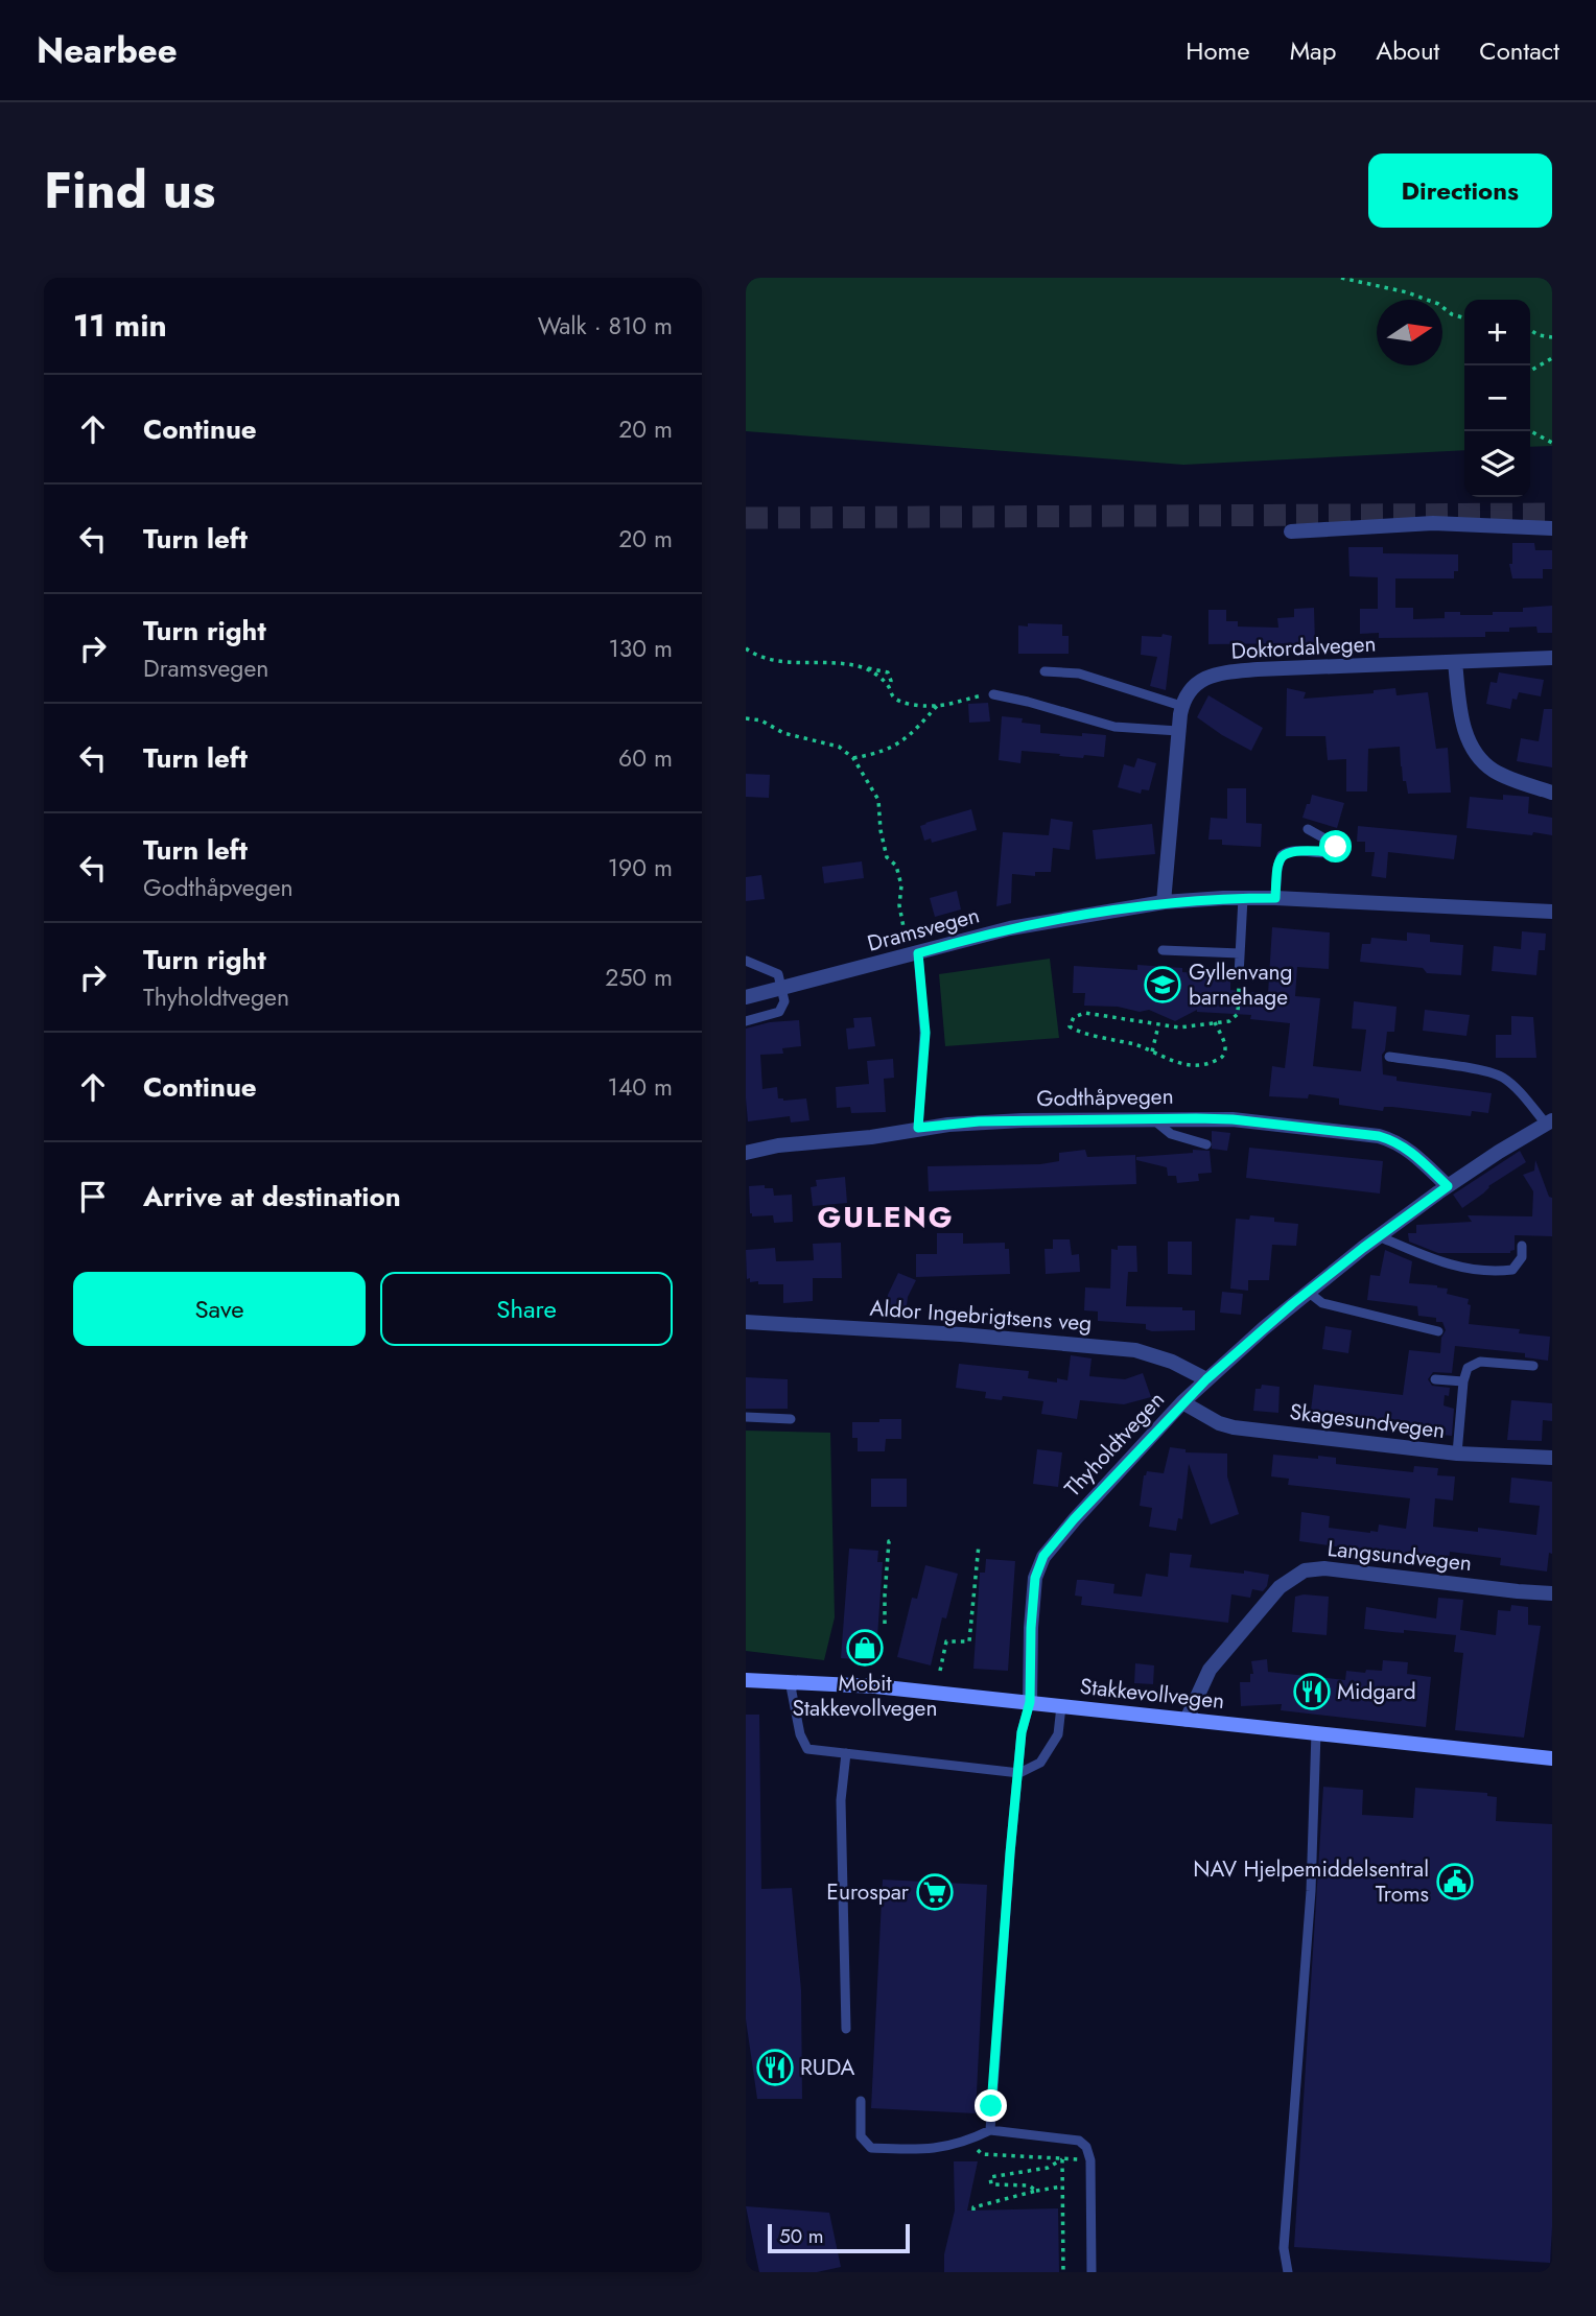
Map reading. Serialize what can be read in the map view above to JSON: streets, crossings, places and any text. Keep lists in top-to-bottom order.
{
  "streets": {
    "street": [
      "Doktordalvegen",
      "Dramsvegen",
      "Godthåpvegen",
      "Aldor Ingebrigtsens veg",
      "Skagesundvegen",
      "Thyholdtvegen",
      "Langsundvegen",
      "Stakkevollvegen"
    ]
  },
  "crossings": [
    ["Godthåpvegen", "Thyholdtvegen"],
    ["Aldor Ingebrigtsens veg", "Thyholdtvegen"],
    ["Skagesundvegen", "Thyholdtvegen"],
    ["Thyholdtvegen", "Stakkevollvegen"],
    ["Langsundvegen", "Stakkevollvegen"]
  ],
  "districts": ["GULENG"],
  "places": {
    "school or university": ["Gyllenvang barnehage"],
    "shop": ["Mobit Stakkevollvegen"],
    "restaurant": ["Midgard", "RUDA"],
    "public building": ["NAV Hjelpemiddelsentral Troms"],
    "supermarket": ["Eurospar"]
  },
  "scale_bar": "50 m",
  "north": "right",
  "page": {
    "header": "Nearbee",
    "nav": [
      "Home",
      "Map",
      "About",
      "Contact"
    ],
    "title": "Find us",
    "buttons": [
      "Directions",
      ["Save", "Share"]
    ],
    "heading": ["11 min", "Walk · 810 m"],
    "map_buttons": ["+", "−"],
    "list": [
      ["Continue", "20 m"],
      ["Turn left", "20 m"],
      ["Turn right", "Dramsvegen", "130 m"],
      ["Turn left", "60 m"],
      ["Turn left", "Godthåpvegen", "190 m"],
      ["Turn right", "Thyholdtvegen", "250 m"],
      ["Continue", "140 m"],
      "Arrive at destination"
    ],
    "scale": "50 m"
  }
}
